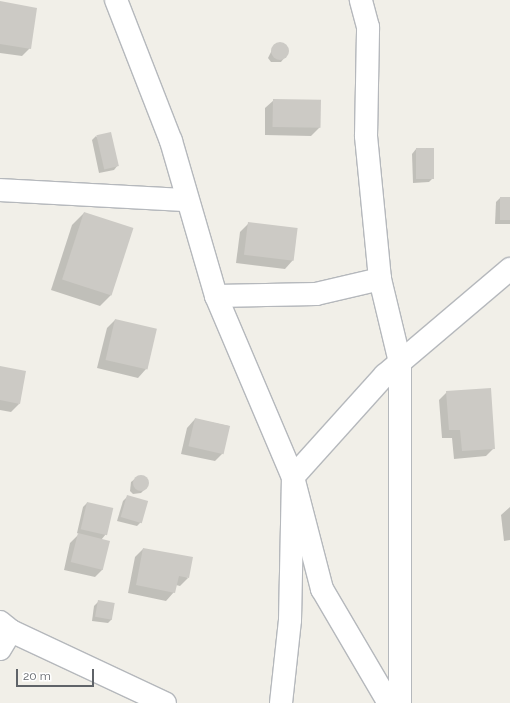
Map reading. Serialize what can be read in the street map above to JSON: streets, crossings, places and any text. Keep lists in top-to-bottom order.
{
  "scale_bar": "20 m"
}
